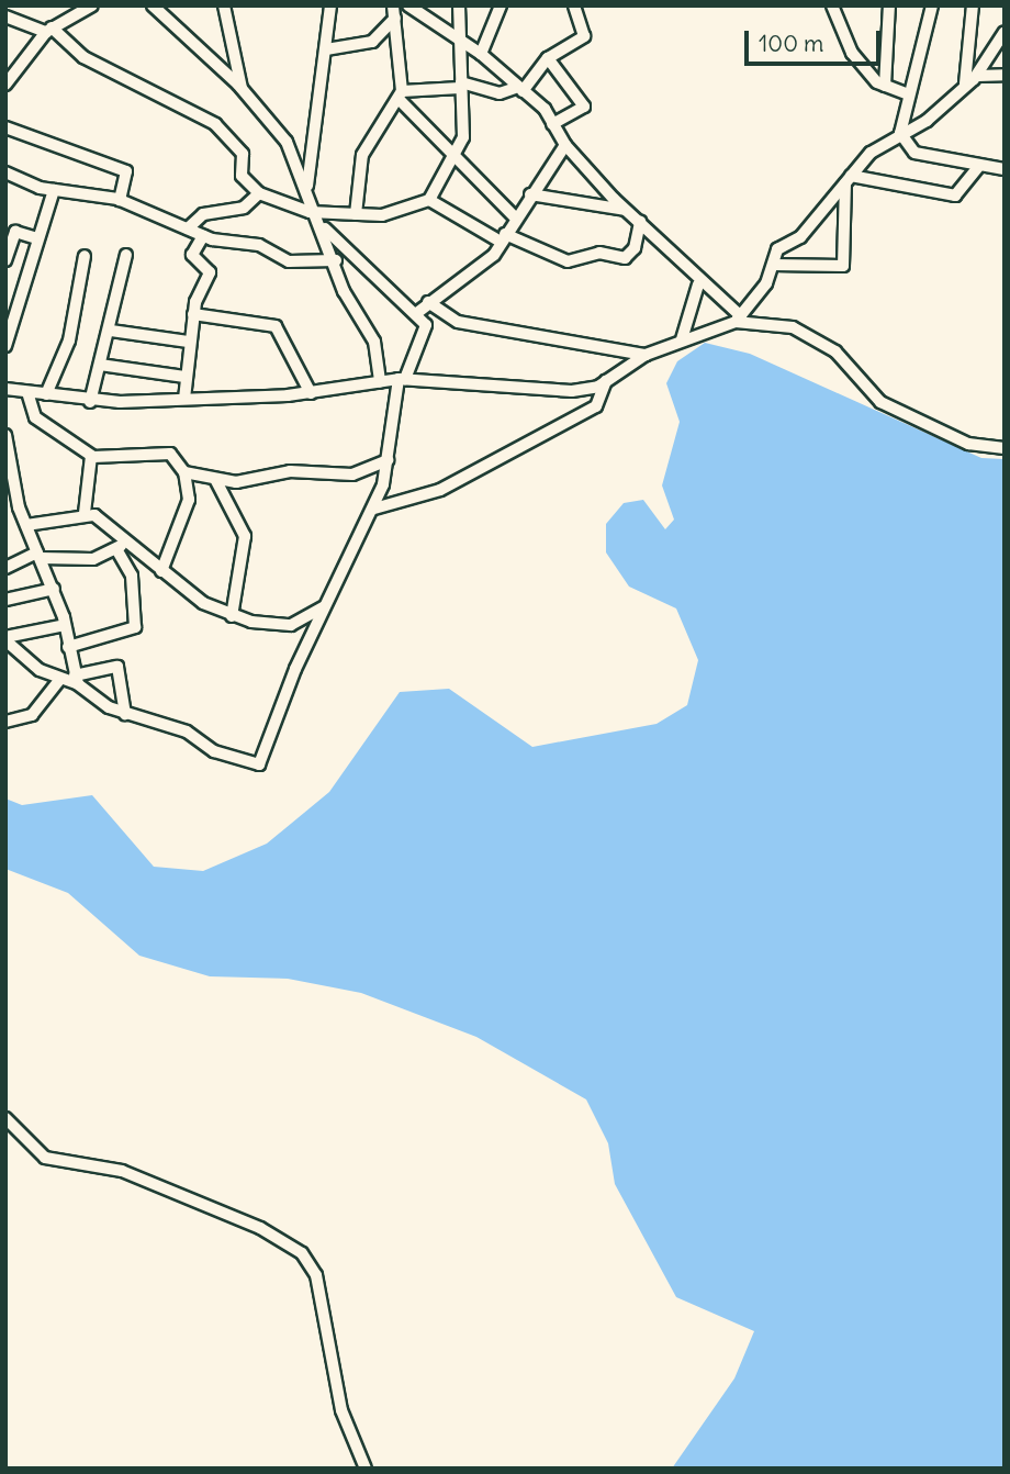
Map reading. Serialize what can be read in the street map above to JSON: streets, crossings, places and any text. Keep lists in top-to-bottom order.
{
  "scale_bar": "100 m"
}
